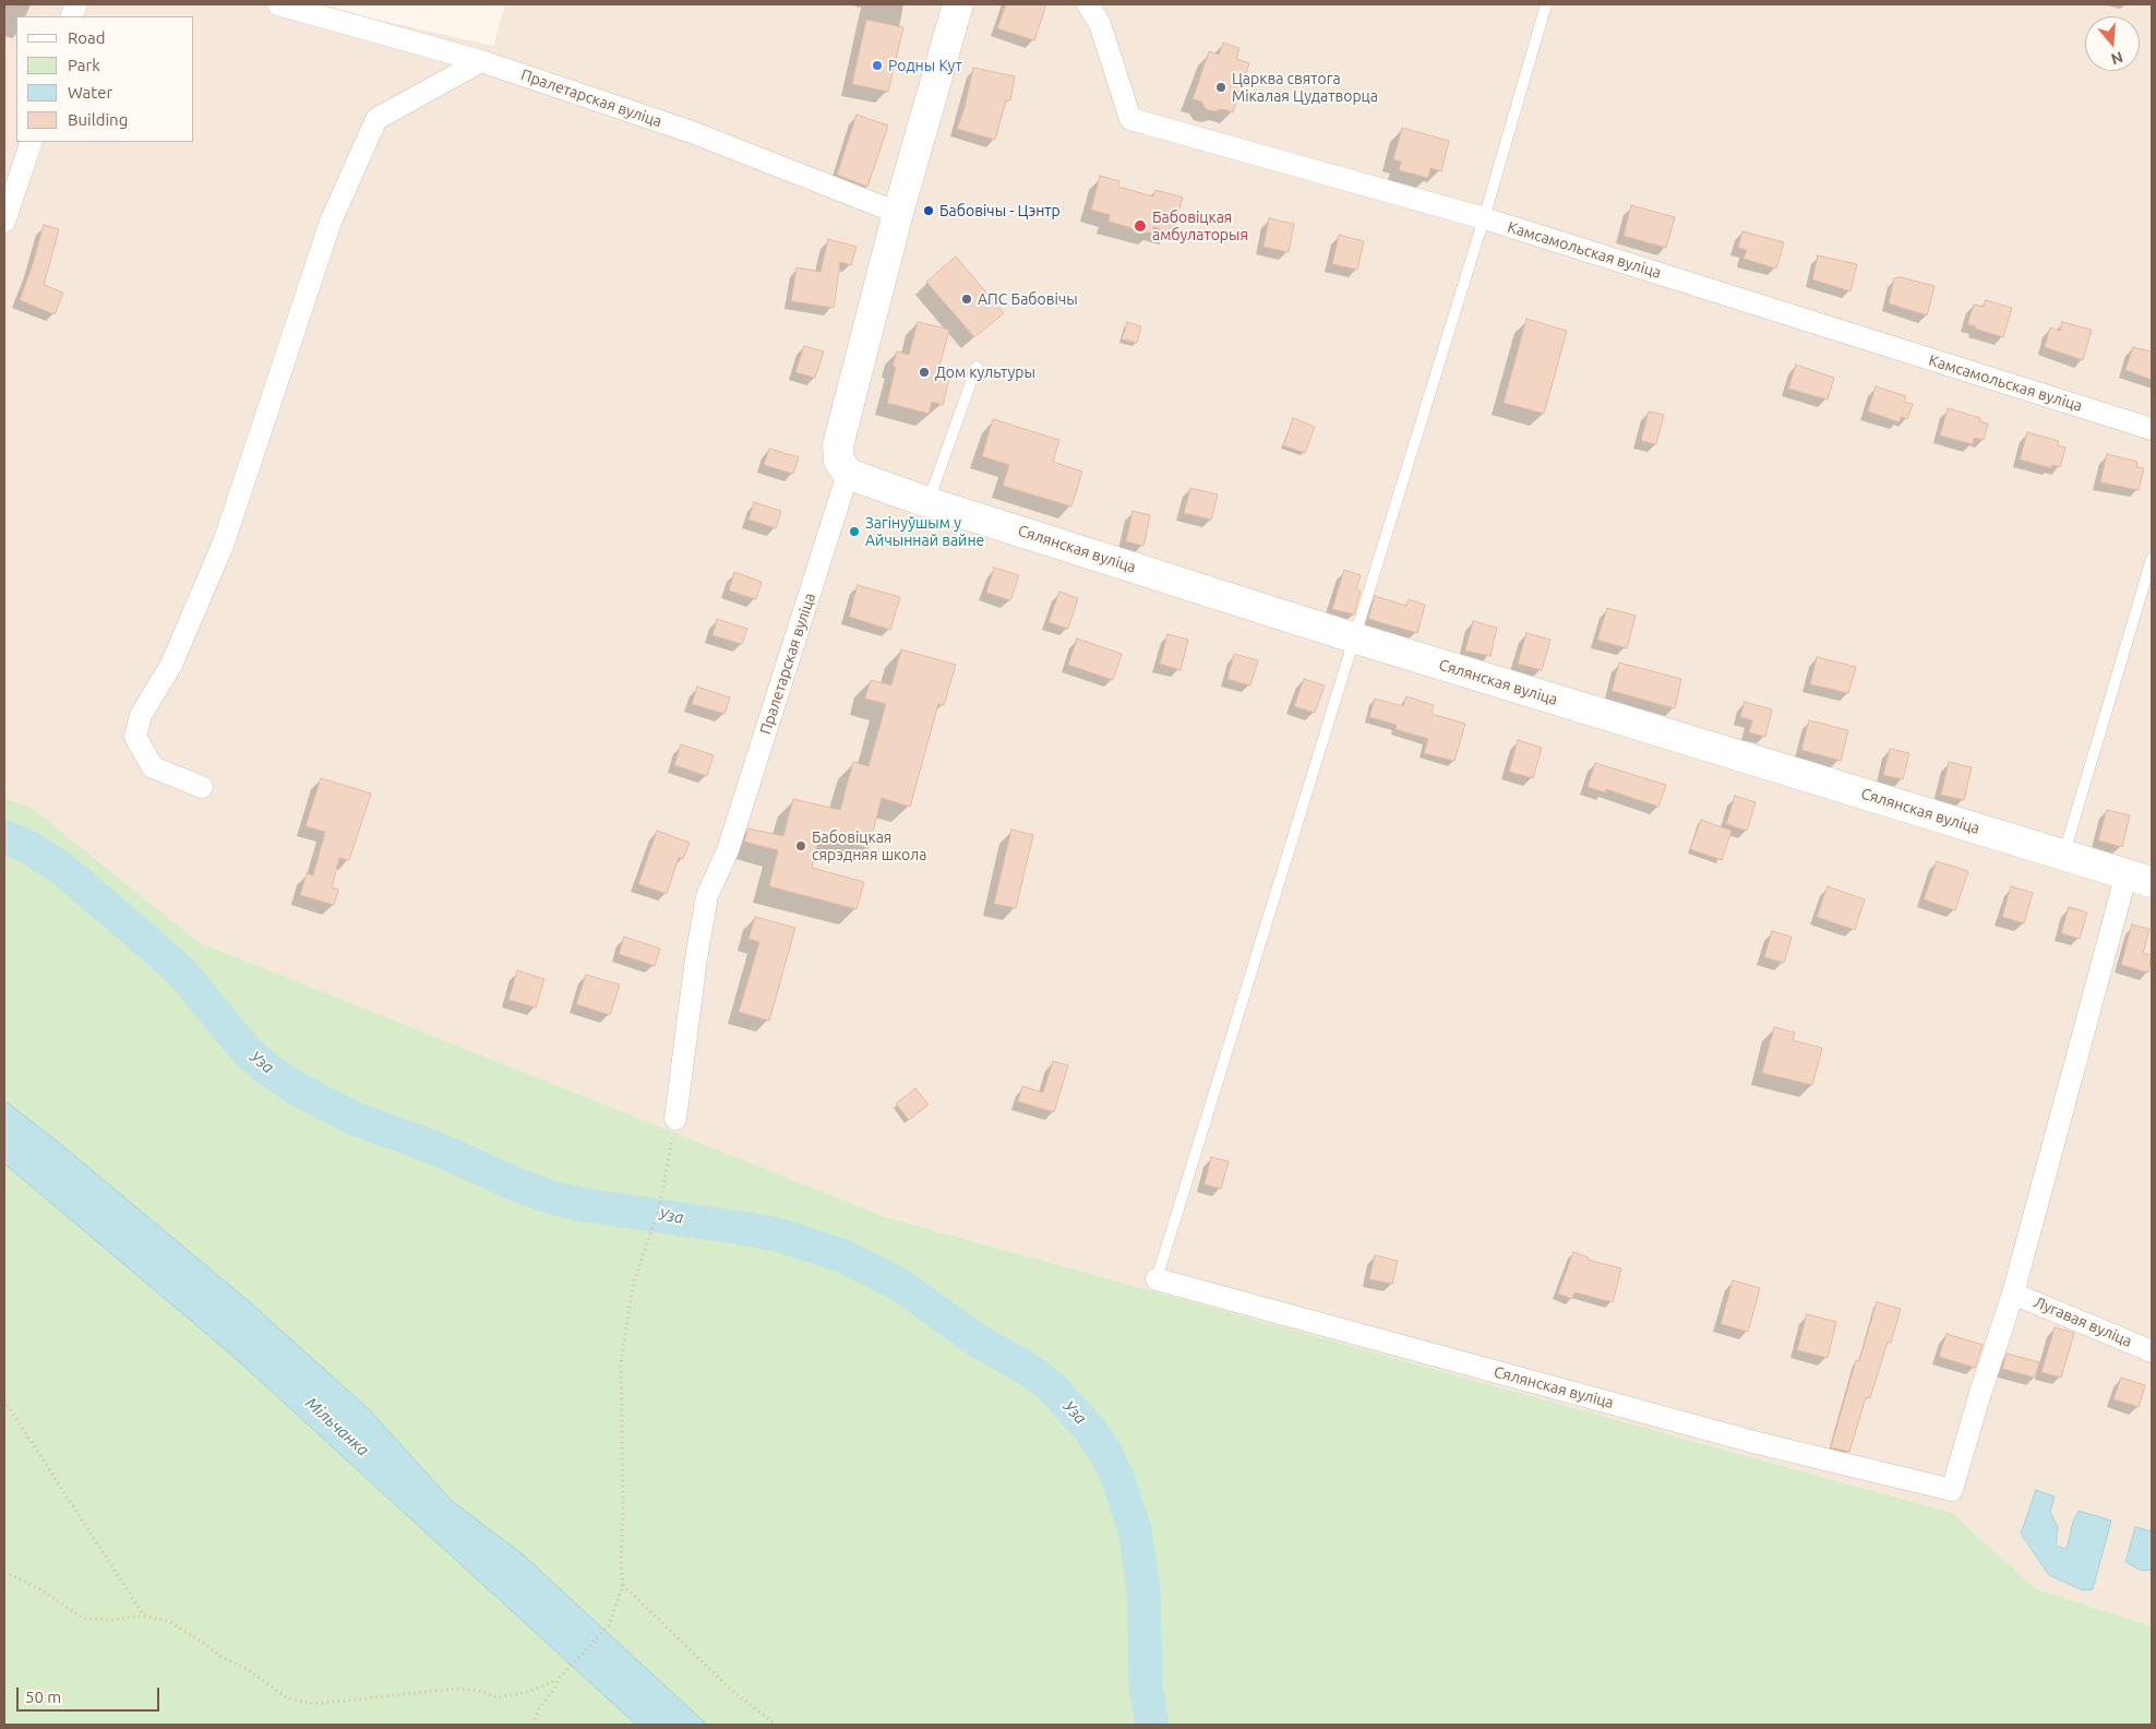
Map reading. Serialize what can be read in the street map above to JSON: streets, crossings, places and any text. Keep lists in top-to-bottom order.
{
  "streets": {
    "street": [
      "Пралетарская вуліца",
      "Камсамольская вуліца",
      "Сялянская вуліца",
      "Лугавая вуліца"
    ]
  },
  "crossings": [
    ["Пралетарская вуліца", "Сялянская вуліца"],
    ["Сялянская вуліца", "Лугавая вуліца"]
  ],
  "water": ["Уза", "Мільчанка"],
  "places": [
    "Родны Кут",
    "Царква святога Мікалая Цудатворца",
    "Бабовічы - Цэнтр",
    "Бабовіцкая амбулаторыя",
    "АПС Бабовічы",
    "Дом культуры",
    "Загінуўшым у Айчыннай вайне",
    "Бабовіцкая сярэдняя школа"
  ],
  "legend": [
    "Road",
    "Park",
    "Water",
    "Building"
  ],
  "scale_bar": "50 m",
  "north": "bottom"
}
